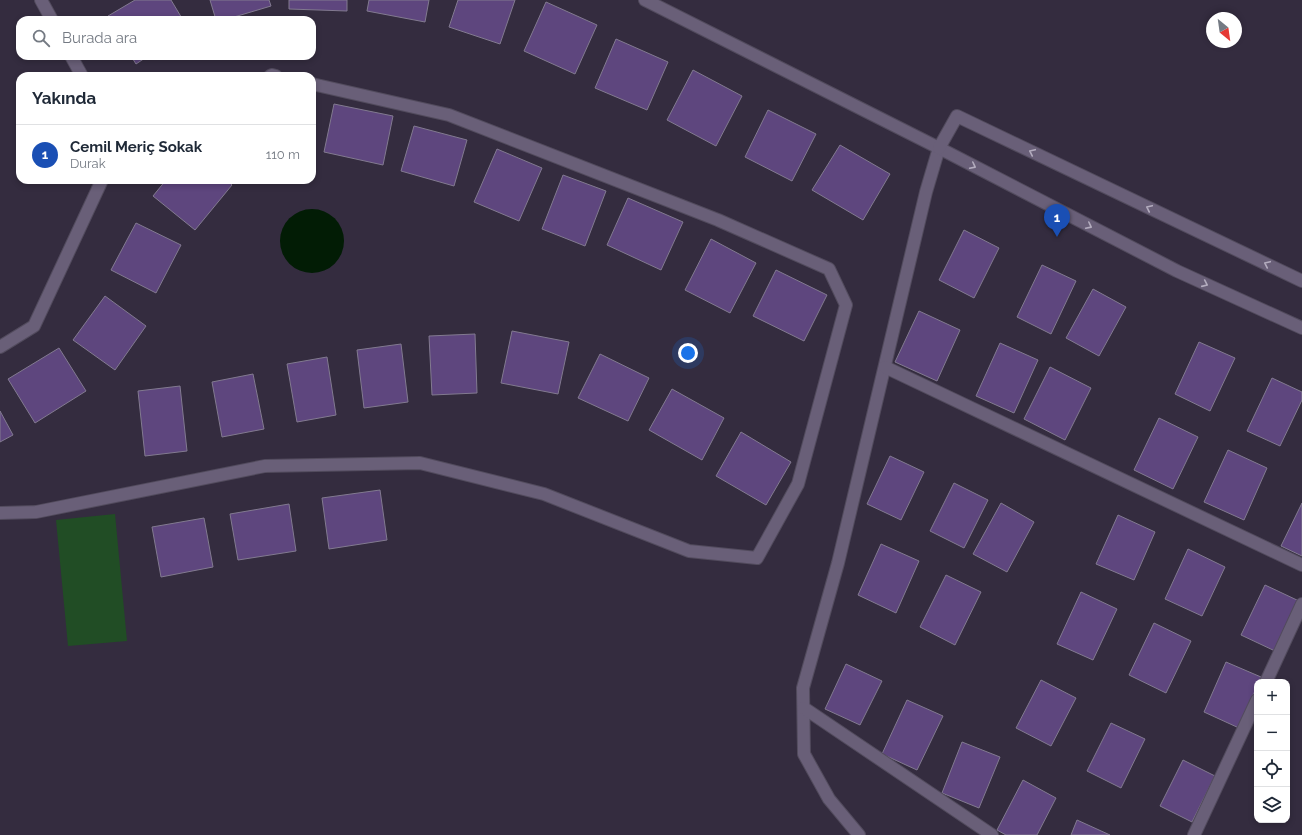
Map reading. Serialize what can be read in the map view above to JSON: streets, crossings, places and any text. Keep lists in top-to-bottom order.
{
  "north": "bottom right",
  "page": {
    "search": "Burada ara",
    "heading": "Yakında",
    "list": [
      {
        "mark": "1",
        "name": "Cemil Meriç Sokak",
        "note": "Durak",
        "value": "110 m"
      }
    ],
    "pins": "1",
    "map_buttons": ["+", "−"]
  }
}
